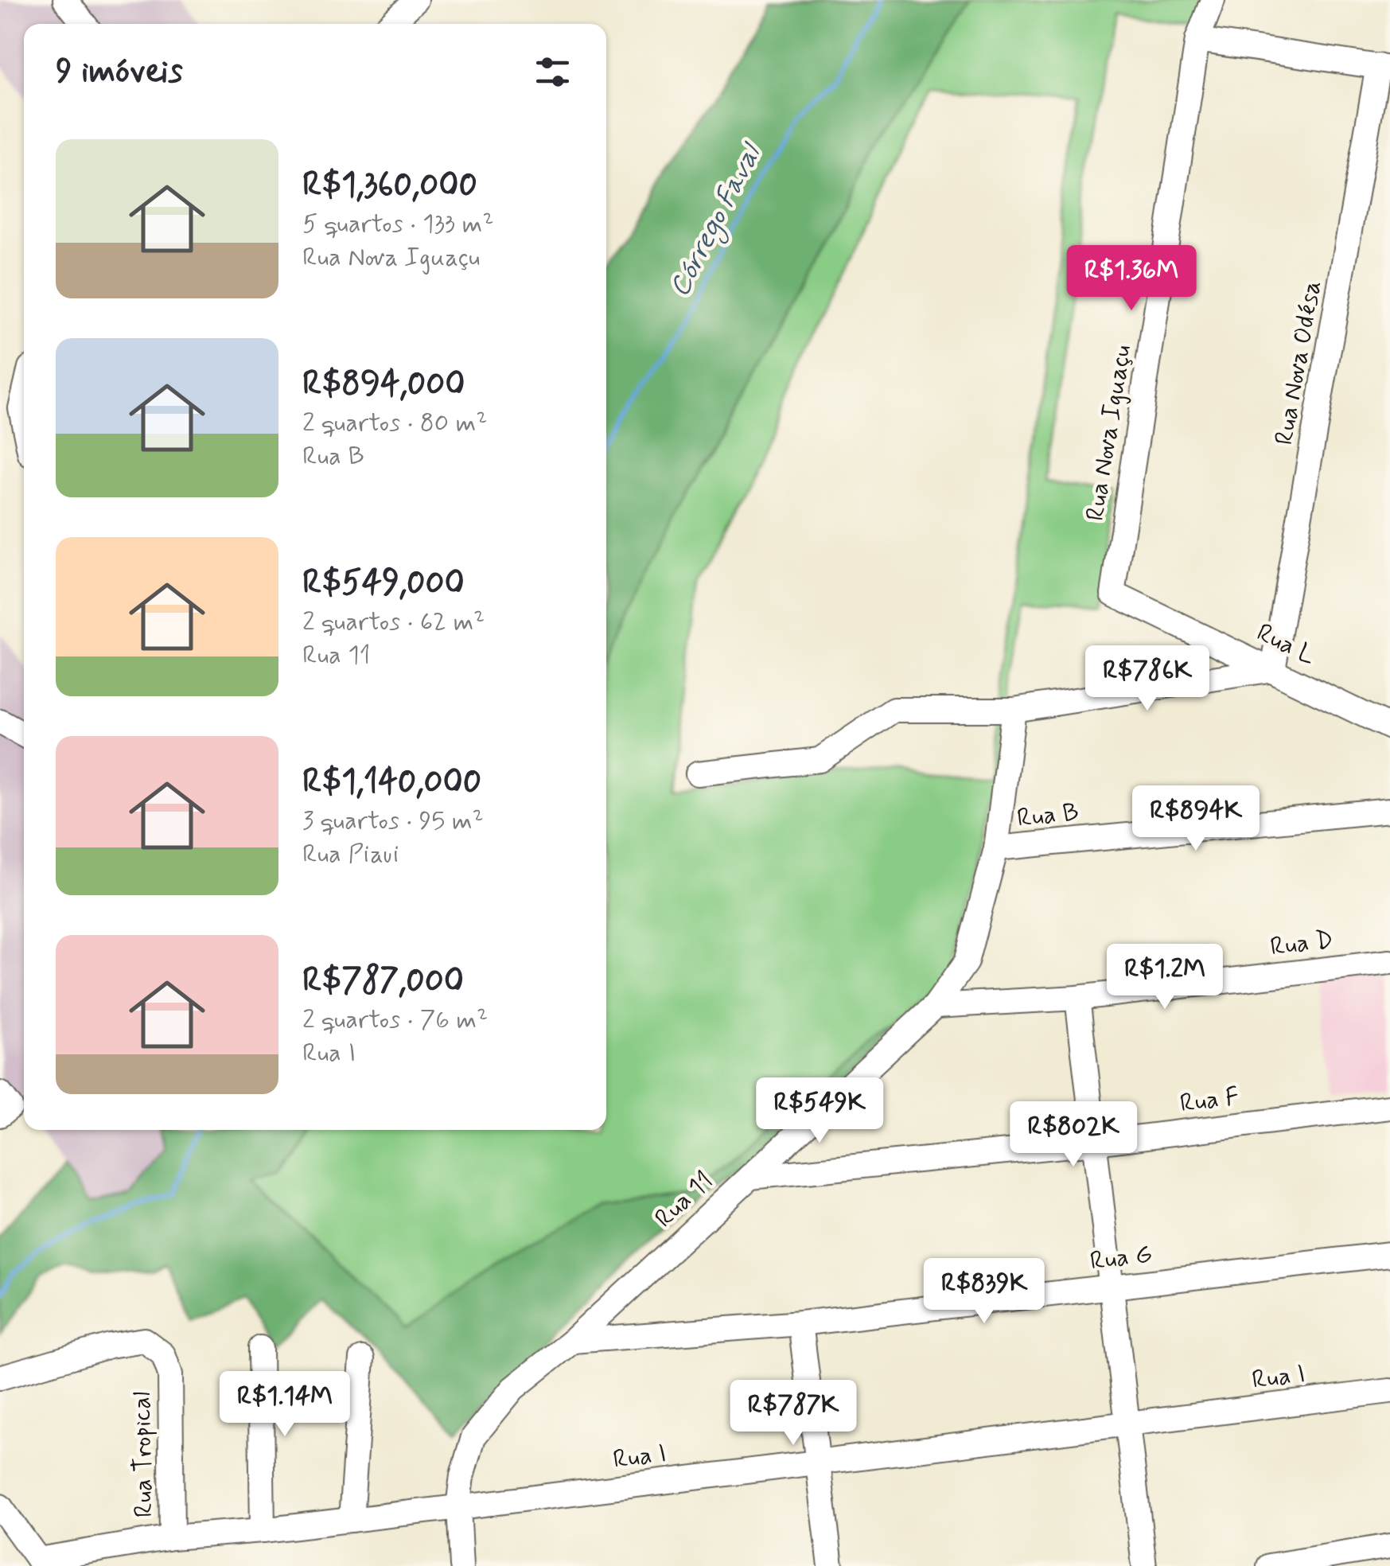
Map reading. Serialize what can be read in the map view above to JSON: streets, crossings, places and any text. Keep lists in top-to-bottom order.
{
  "streets": {
    "street": [
      "Rua Nova Odésa",
      "Rua Nova Iguaçu",
      "Rua L",
      "Rua B",
      "Rua D",
      "Rua F",
      "Rua 11",
      "Rua G",
      "Rua I",
      "Rua Tropical"
    ]
  },
  "crossings": [
    ["Rua Nova Odésa", "Rua L"],
    ["Rua Nova Iguaçu", "Rua L"],
    ["Rua B", "Rua 11"],
    ["Rua D", "Rua 11"],
    ["Rua F", "Rua 11"],
    ["Rua 11", "Rua G"],
    ["Rua 11", "Rua I"],
    ["Rua I", "Rua Tropical"]
  ],
  "water": ["Córrego Faval"],
  "page": {
    "heading": "9 imóveis",
    "list": [
      {
        "name": "R$1,360,000",
        "note": "5 quartos · 133 m² · Rua Nova Iguaçu"
      },
      {
        "name": "R$894,000",
        "note": "2 quartos · 80 m² · Rua B"
      },
      {
        "name": "R$549,000",
        "note": "2 quartos · 62 m² · Rua 11"
      },
      {
        "name": "R$1,140,000",
        "note": "3 quartos · 95 m² · Rua Piaui"
      },
      {
        "name": "R$787,000",
        "note": "2 quartos · 76 m² · Rua I"
      }
    ],
    "price": [
      "R$1.36M",
      "R$786K",
      "R$894K",
      "R$1.2M",
      "R$549K",
      "R$802K",
      "R$839K",
      "R$1.14M",
      "R$787K"
    ]
  }
}
